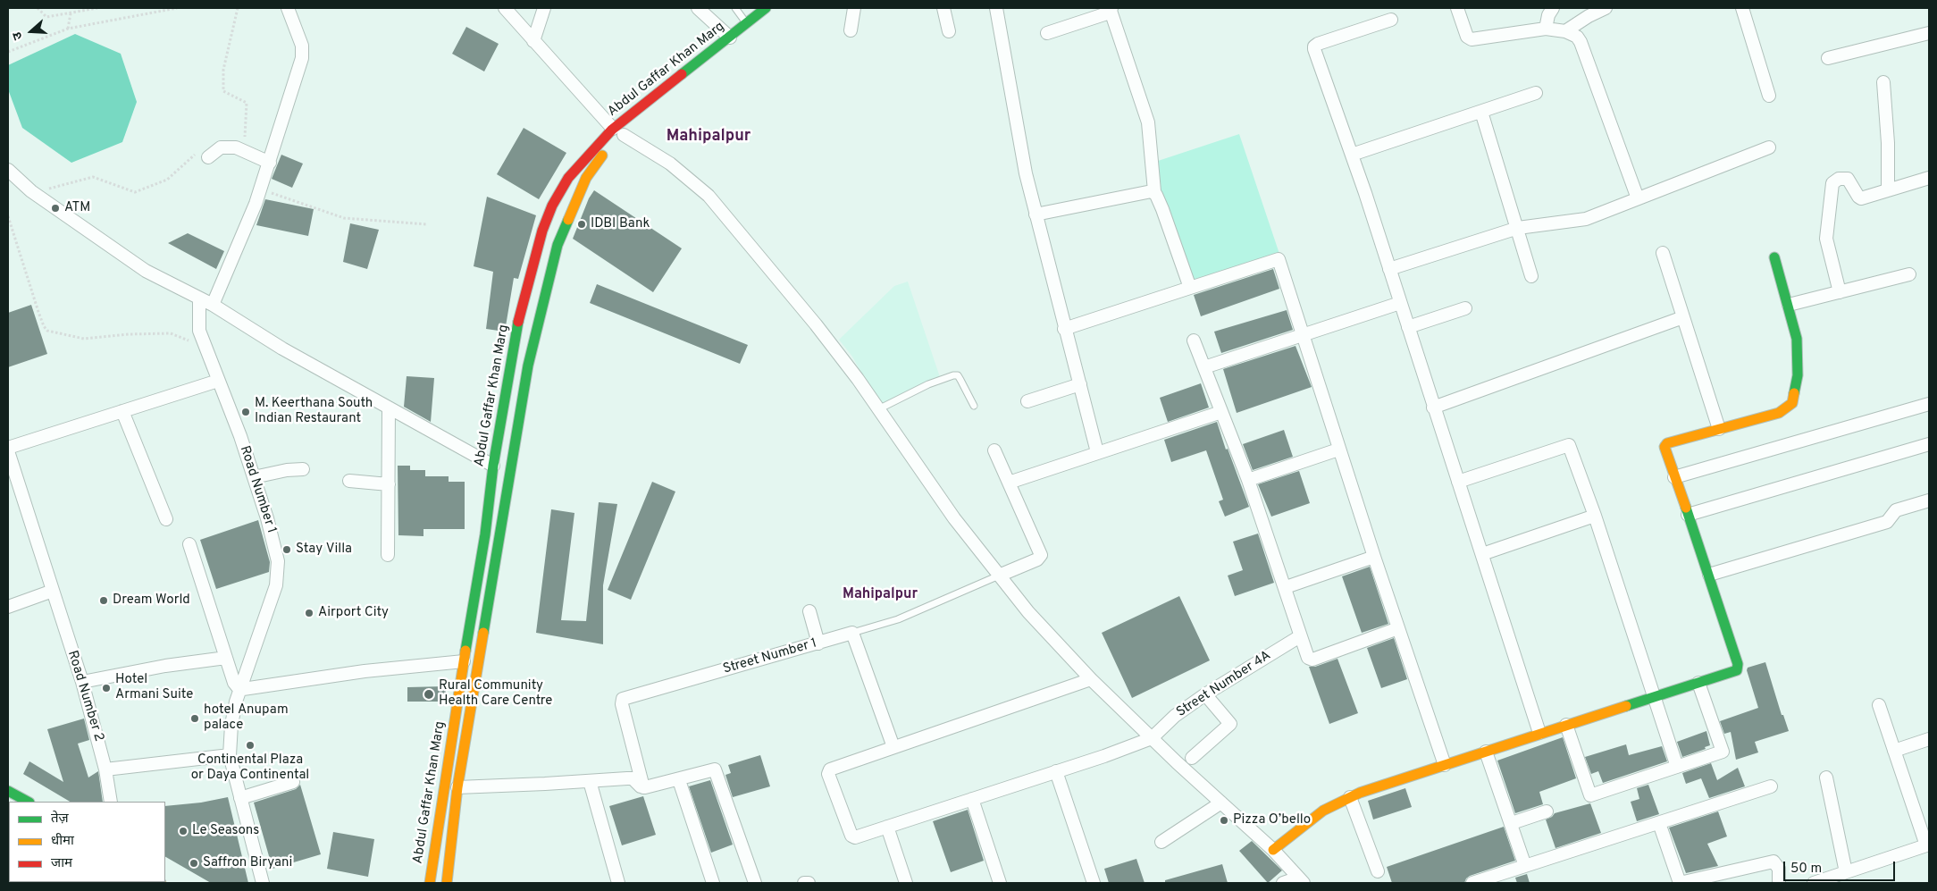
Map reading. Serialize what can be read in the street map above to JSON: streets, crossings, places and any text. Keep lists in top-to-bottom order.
{
  "streets": {
    "main road": ["Abdul Gaffar Khan Marg"],
    "street": [
      "Road Number 1",
      "Street Number 1",
      "Street Number 4A",
      "Road Number 2"
    ]
  },
  "districts": ["Mahipalpur", "Mahipalpur"],
  "places": [
    "ATM",
    "IDBI Bank",
    "M. Keerthana South Indian Restaurant",
    "Stay Villa",
    "Dream World",
    "Airport City",
    "Hotel Armani Suite",
    "Rural Community Health Care Centre",
    "hotel Anupam palace",
    "Continental Plaza or Daya Continental",
    "Pizza O’bello",
    "Le Seasons",
    "Saffron Biryani"
  ],
  "legend": ["तेज़", "धीमा", "जाम"],
  "scale_bar": "50 m",
  "north": "left"
}
